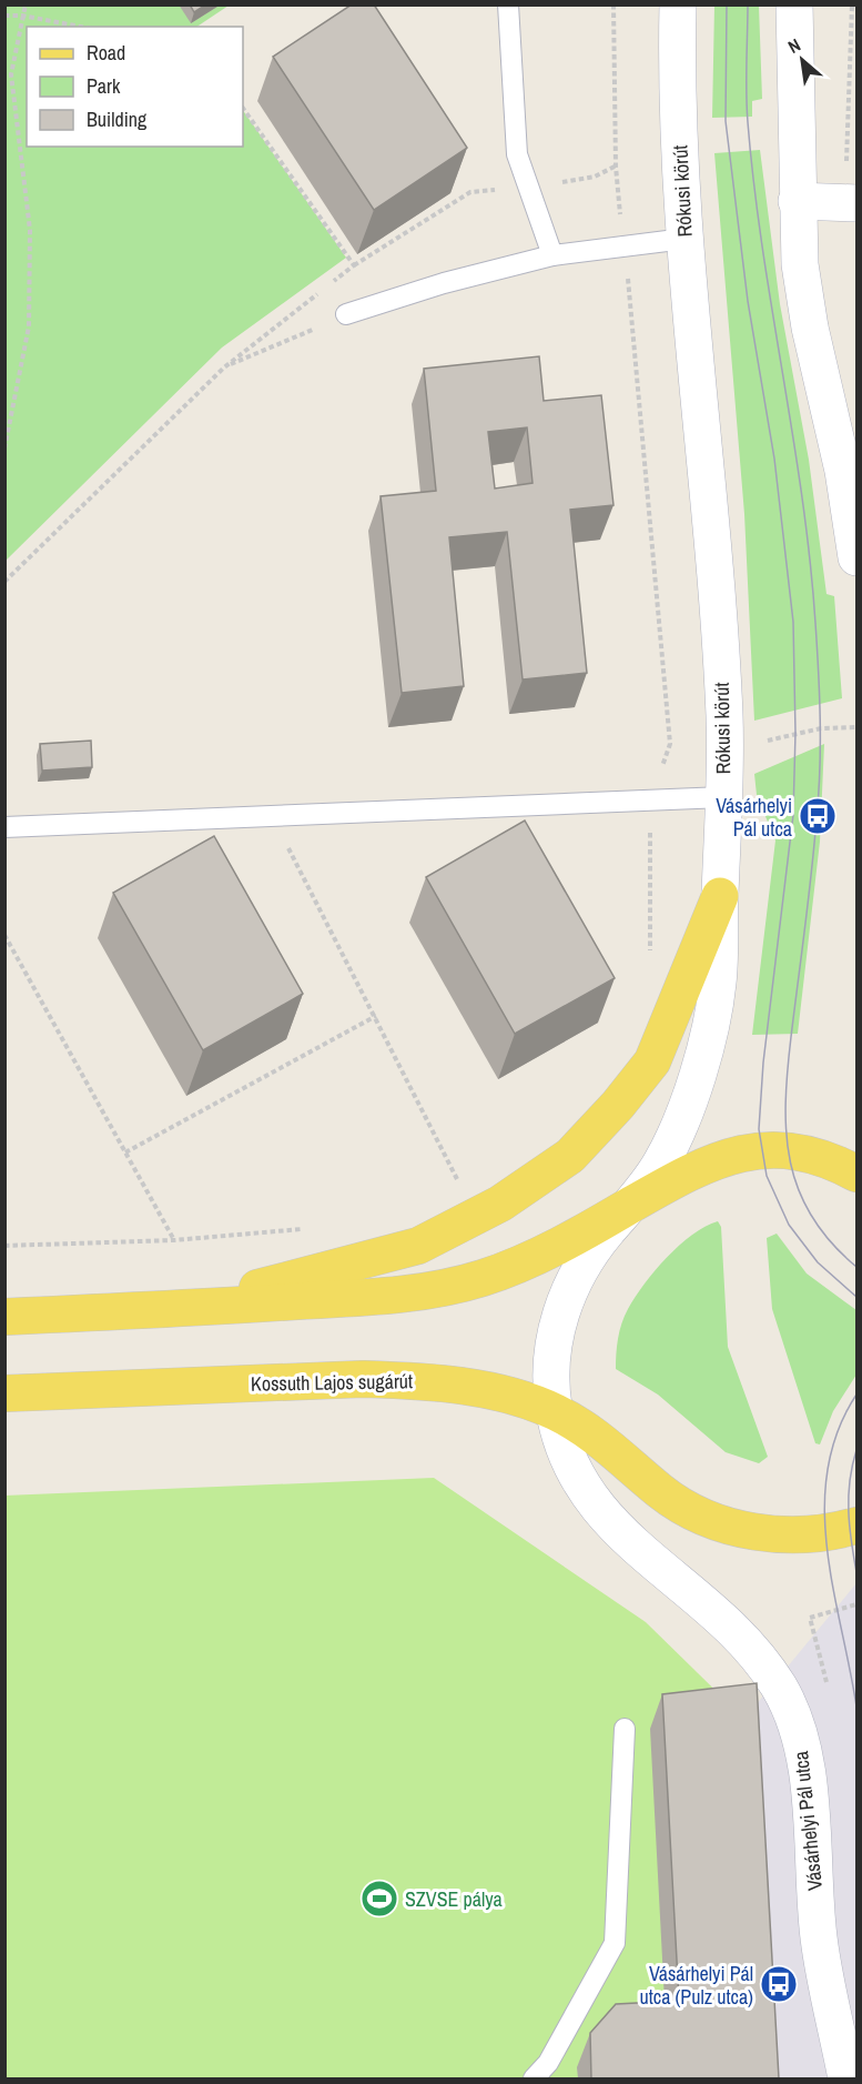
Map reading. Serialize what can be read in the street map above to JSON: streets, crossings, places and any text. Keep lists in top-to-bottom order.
{
  "streets": {
    "main road": ["Rókusi körút", "Kossuth Lajos sugárút", "Vásárhelyi Pál utca"]
  },
  "crossings": [
    ["Rókusi körút", "Kossuth Lajos sugárút"],
    ["Rókusi körút", "Vásárhelyi Pál utca"],
    ["Kossuth Lajos sugárút", "Vásárhelyi Pál utca"]
  ],
  "places": {
    "bus stop": ["Vásárhelyi Pál utca", "Vásárhelyi Pál utca (Pulz utca)"],
    "sports": ["SZVSE pálya"]
  },
  "legend": ["Road", "Park", "Building"],
  "north": "top left"
}
